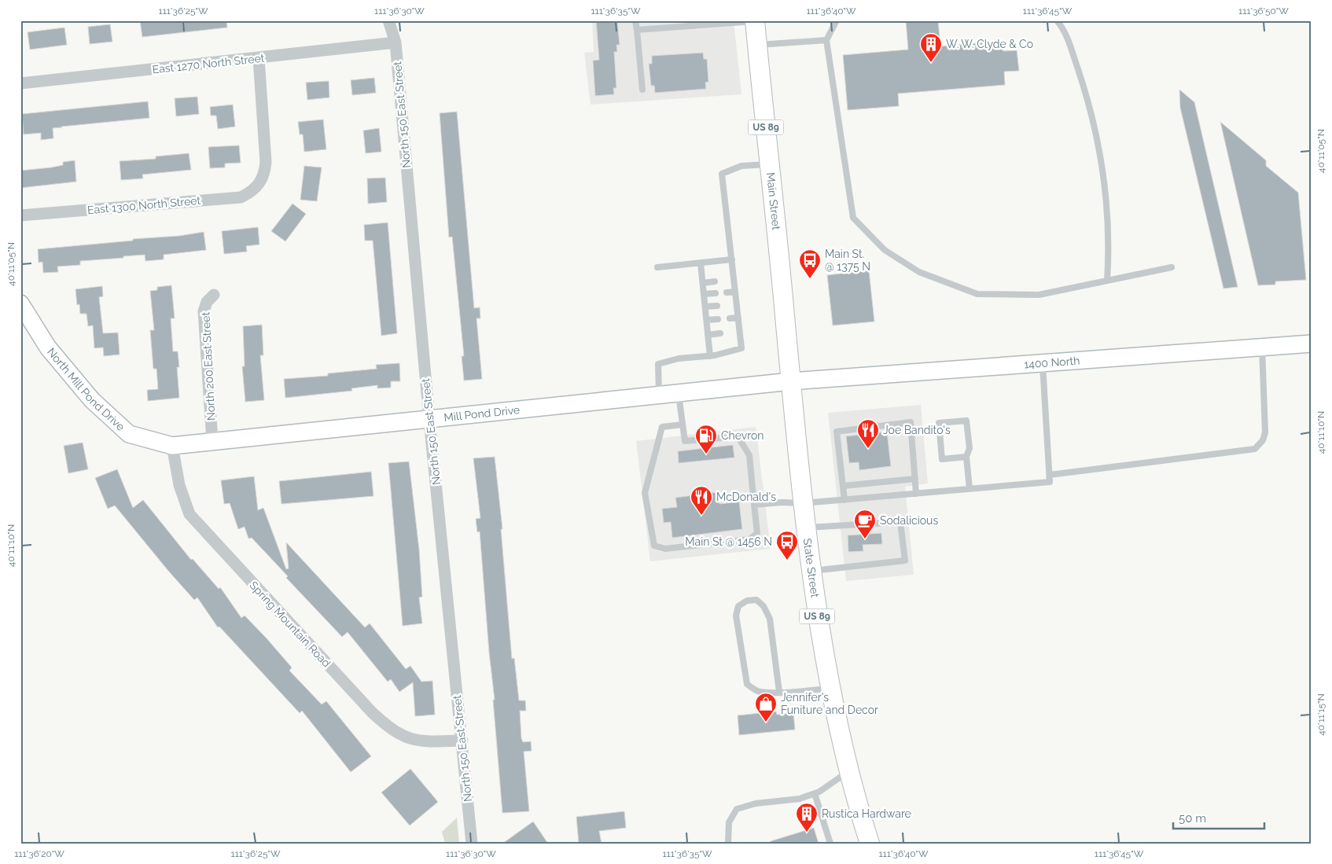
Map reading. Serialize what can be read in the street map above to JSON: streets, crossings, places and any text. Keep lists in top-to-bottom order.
{
  "streets": {
    "main road": [
      "US 89",
      "Main Street",
      "1400 North",
      "North Mill Pond Drive",
      "Mill Pond Drive",
      "State Street"
    ],
    "street": [
      "East 1270 North Street",
      "North 150 East Street",
      "East 1300 North Street",
      "North 200 East Street",
      "Spring Mountain Road"
    ]
  },
  "crossings": [
    ["East 1270 North Street", "North 150 East Street"],
    ["East 1270 North Street", "East 1300 North Street"],
    ["North 150 East Street", "Mill Pond Drive"],
    ["North 150 East Street", "Spring Mountain Road"],
    ["Main Street", "1400 North"],
    ["Main Street", "Mill Pond Drive"],
    ["Main Street", "State Street"],
    ["1400 North", "Mill Pond Drive"],
    ["1400 North", "State Street"],
    ["North 200 East Street", "Mill Pond Drive"],
    ["North Mill Pond Drive", "Mill Pond Drive"],
    ["North Mill Pond Drive", "Spring Mountain Road"],
    ["Mill Pond Drive", "State Street"],
    ["Mill Pond Drive", "Spring Mountain Road"]
  ],
  "places": {
    "building": ["W. W. Clyde & Co", "Rustica Hardware"],
    "bus stop": ["Main St. @ 1375 N", "Main St @ 1456 N"],
    "restaurant": ["Joe Bandito's", "McDonald's"],
    "fuel station": ["Chevron"],
    "cafe": ["Sodalicious"],
    "shop": ["Jennifer's Funiture and Decor"]
  },
  "scale_bar": "50 m",
  "coordinates": [
    "111°36'25\"W",
    "111°36'30\"W",
    "111°36'35\"W",
    "111°36'40\"W",
    "111°36'45\"W",
    "111°36'50\"W",
    "40°11'05\"N",
    "40°11'10\"N",
    "40°11'15\"N",
    "111°36'20\"W"
  ]
}
